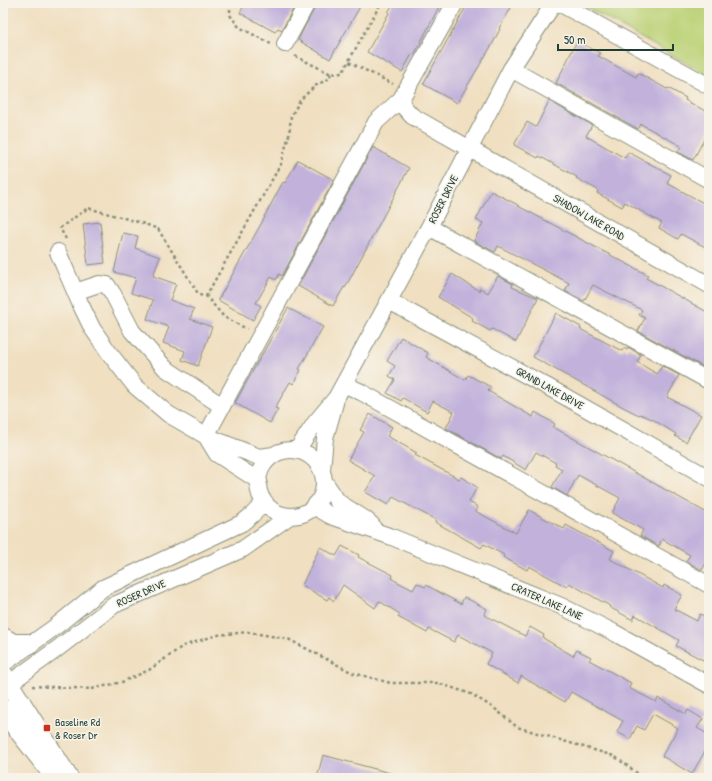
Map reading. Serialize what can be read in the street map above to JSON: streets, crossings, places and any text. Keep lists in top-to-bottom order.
{
  "streets": {
    "street": [
      "ROSER DRIVE",
      "SHADOW LAKE ROAD",
      "GRAND LAKE DRIVE",
      "CRATER LAKE LANE"
    ]
  },
  "crossings": [
    ["ROSER DRIVE", "SHADOW LAKE ROAD"],
    ["ROSER DRIVE", "GRAND LAKE DRIVE"],
    ["ROSER DRIVE", "CRATER LAKE LANE"]
  ],
  "places": {
    "transit": ["Baseline Rd & Roser Dr"]
  },
  "scale_bar": "50 m"
}
